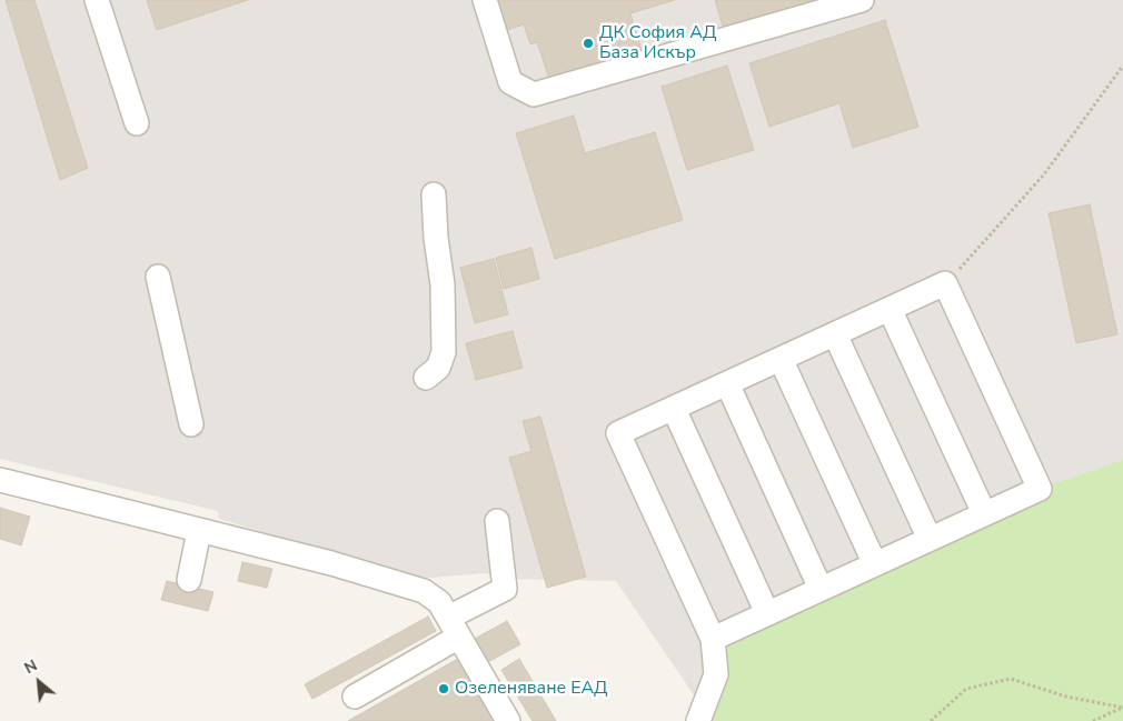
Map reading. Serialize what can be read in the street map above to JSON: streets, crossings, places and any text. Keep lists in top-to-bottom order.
{
  "places": ["ДК София АД База Искър", "Озеленяване ЕАД"],
  "north": "top left"
}
